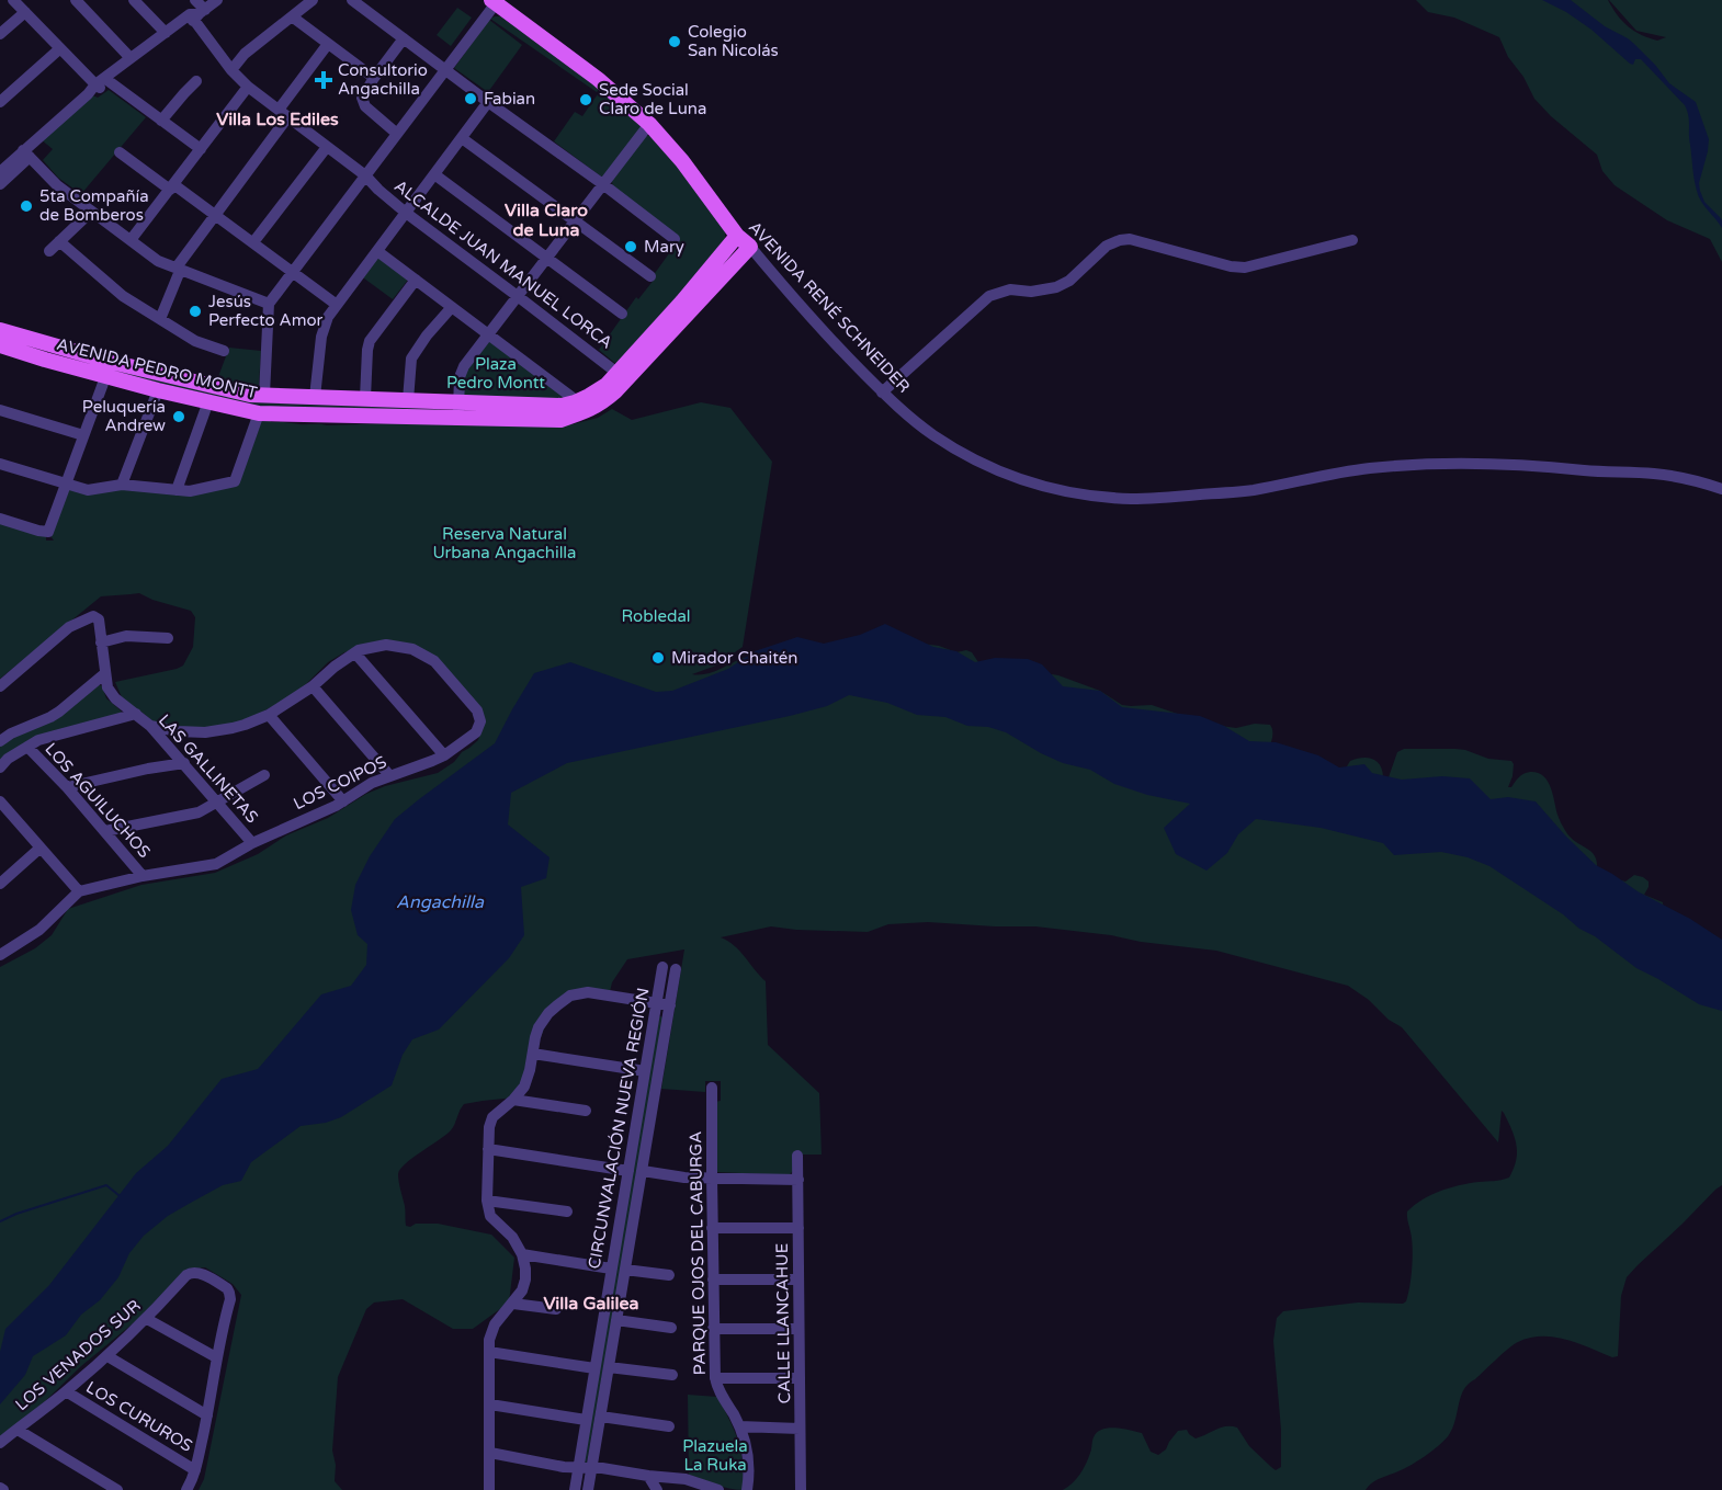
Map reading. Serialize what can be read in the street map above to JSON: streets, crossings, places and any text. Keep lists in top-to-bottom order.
{
  "streets": {
    "main road": ["AVENIDA RENÉ SCHNEIDER", "AVENIDA PEDRO MONTT"],
    "street": [
      "ALCALDE JUAN MANUEL LORCA",
      "LAS GALLINETAS",
      "LOS COIPOS",
      "LOS AGUILUCHOS",
      "CIRCUNVALACIÓN NUEVA REGIÓN",
      "PARQUE OJOS DEL CABURGA",
      "CALLE LLANCAHUE",
      "LOS VENADOS SUR",
      "LOS CURUROS"
    ]
  },
  "crossings": [
    ["ALCALDE JUAN MANUEL LORCA", "AVENIDA PEDRO MONTT"],
    ["AVENIDA RENÉ SCHNEIDER", "AVENIDA PEDRO MONTT"],
    ["LAS GALLINETAS", "LOS COIPOS"],
    ["LOS COIPOS", "LOS AGUILUCHOS"],
    ["LOS VENADOS SUR", "LOS CURUROS"]
  ],
  "districts": ["Villa Los Ediles", "Villa Claro de Luna", "Villa Galilea"],
  "water": ["Angachilla"],
  "parks": [
    "Plaza Pedro Montt",
    "Reserva Natural Urbana Angachilla",
    "Robledal",
    "Plazuela La Ruka"
  ],
  "places": {
    "other": [
      "Colegio San Nicolás",
      "Fabian",
      "Sede Social Claro de Luna",
      "5ta Compañía de Bomberos",
      "Mary",
      "Jesús Perfecto Amor",
      "Peluquería Andrew",
      "Mirador Chaitén"
    ],
    "health": ["Consultorio Angachilla"]
  }
}
